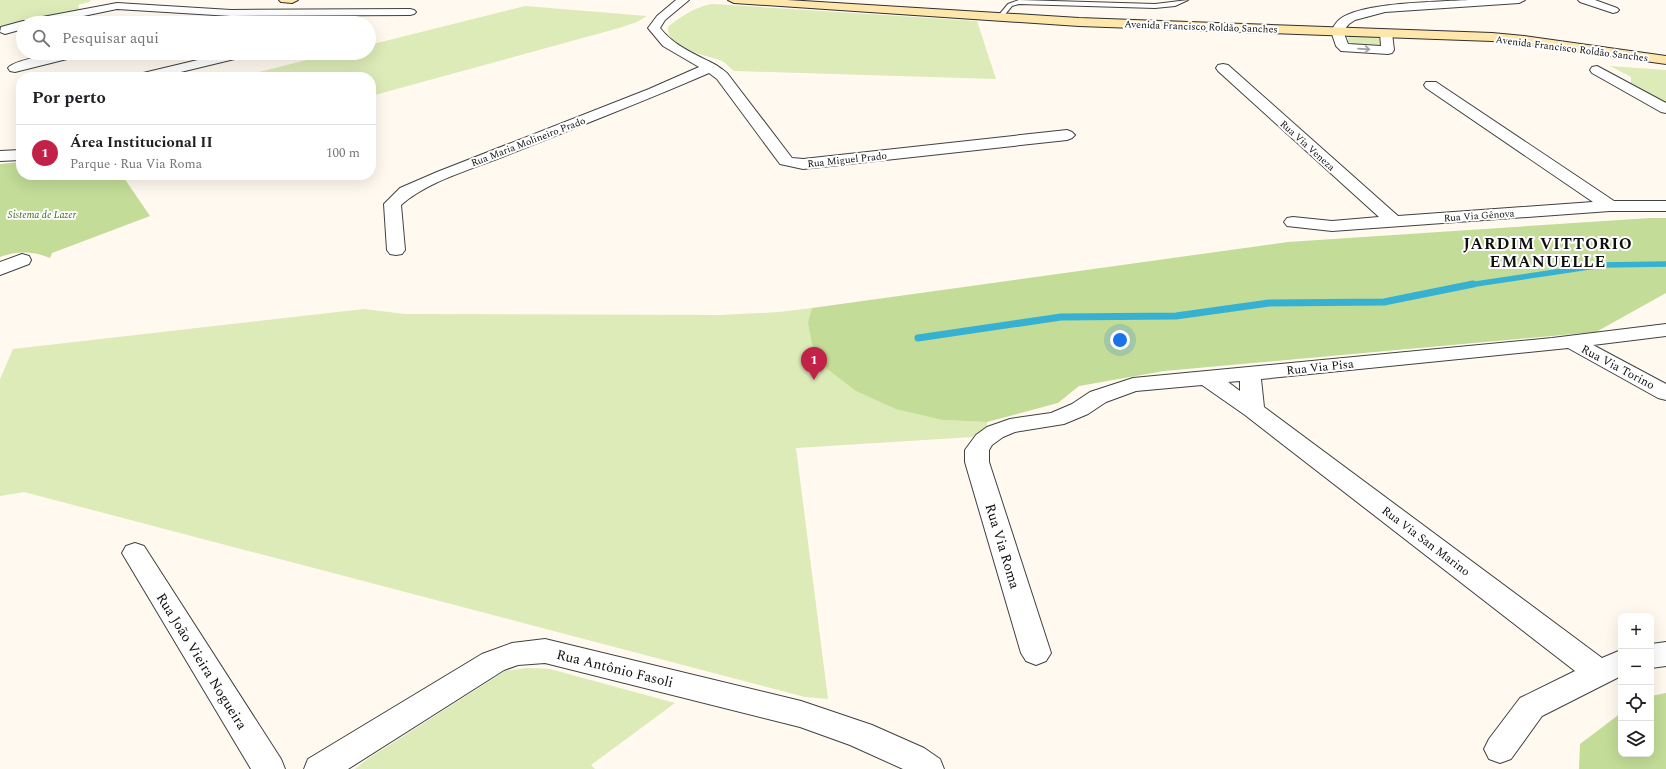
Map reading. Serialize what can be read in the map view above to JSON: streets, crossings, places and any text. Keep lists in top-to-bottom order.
{
  "streets": {
    "street": [
      "Avenida Francisco Roldão Sanches",
      "Rua Maria Molineiro Prado",
      "Rua Via Veneza",
      "Rua Miguel Prado",
      "Rua Via Gênova",
      "Rua Via Pisa",
      "Rua Via Torino",
      "Rua Via San Marino",
      "Rua Via Roma",
      "Rua João Vieira Nogueira",
      "Rua Antônio Fasoli"
    ]
  },
  "crossings": [
    ["Rua Maria Molineiro Prado", "Rua Miguel Prado"],
    ["Rua Via Veneza", "Rua Via Gênova"],
    ["Rua Via Pisa", "Rua Via Torino"],
    ["Rua Via Pisa", "Rua Via San Marino"],
    ["Rua Via Pisa", "Rua Via Roma"]
  ],
  "districts": ["JARDIM VITTORIO EMANUELLE"],
  "parks": ["Sistema de Lazer"],
  "page": {
    "search": "Pesquisar aqui",
    "heading": "Por perto",
    "list": [
      {
        "mark": "1",
        "name": "Área Institucional II",
        "note": "Parque · Rua Via Roma",
        "value": "100 m"
      }
    ],
    "pins": "1",
    "map_buttons": ["+", "−"]
  }
}
